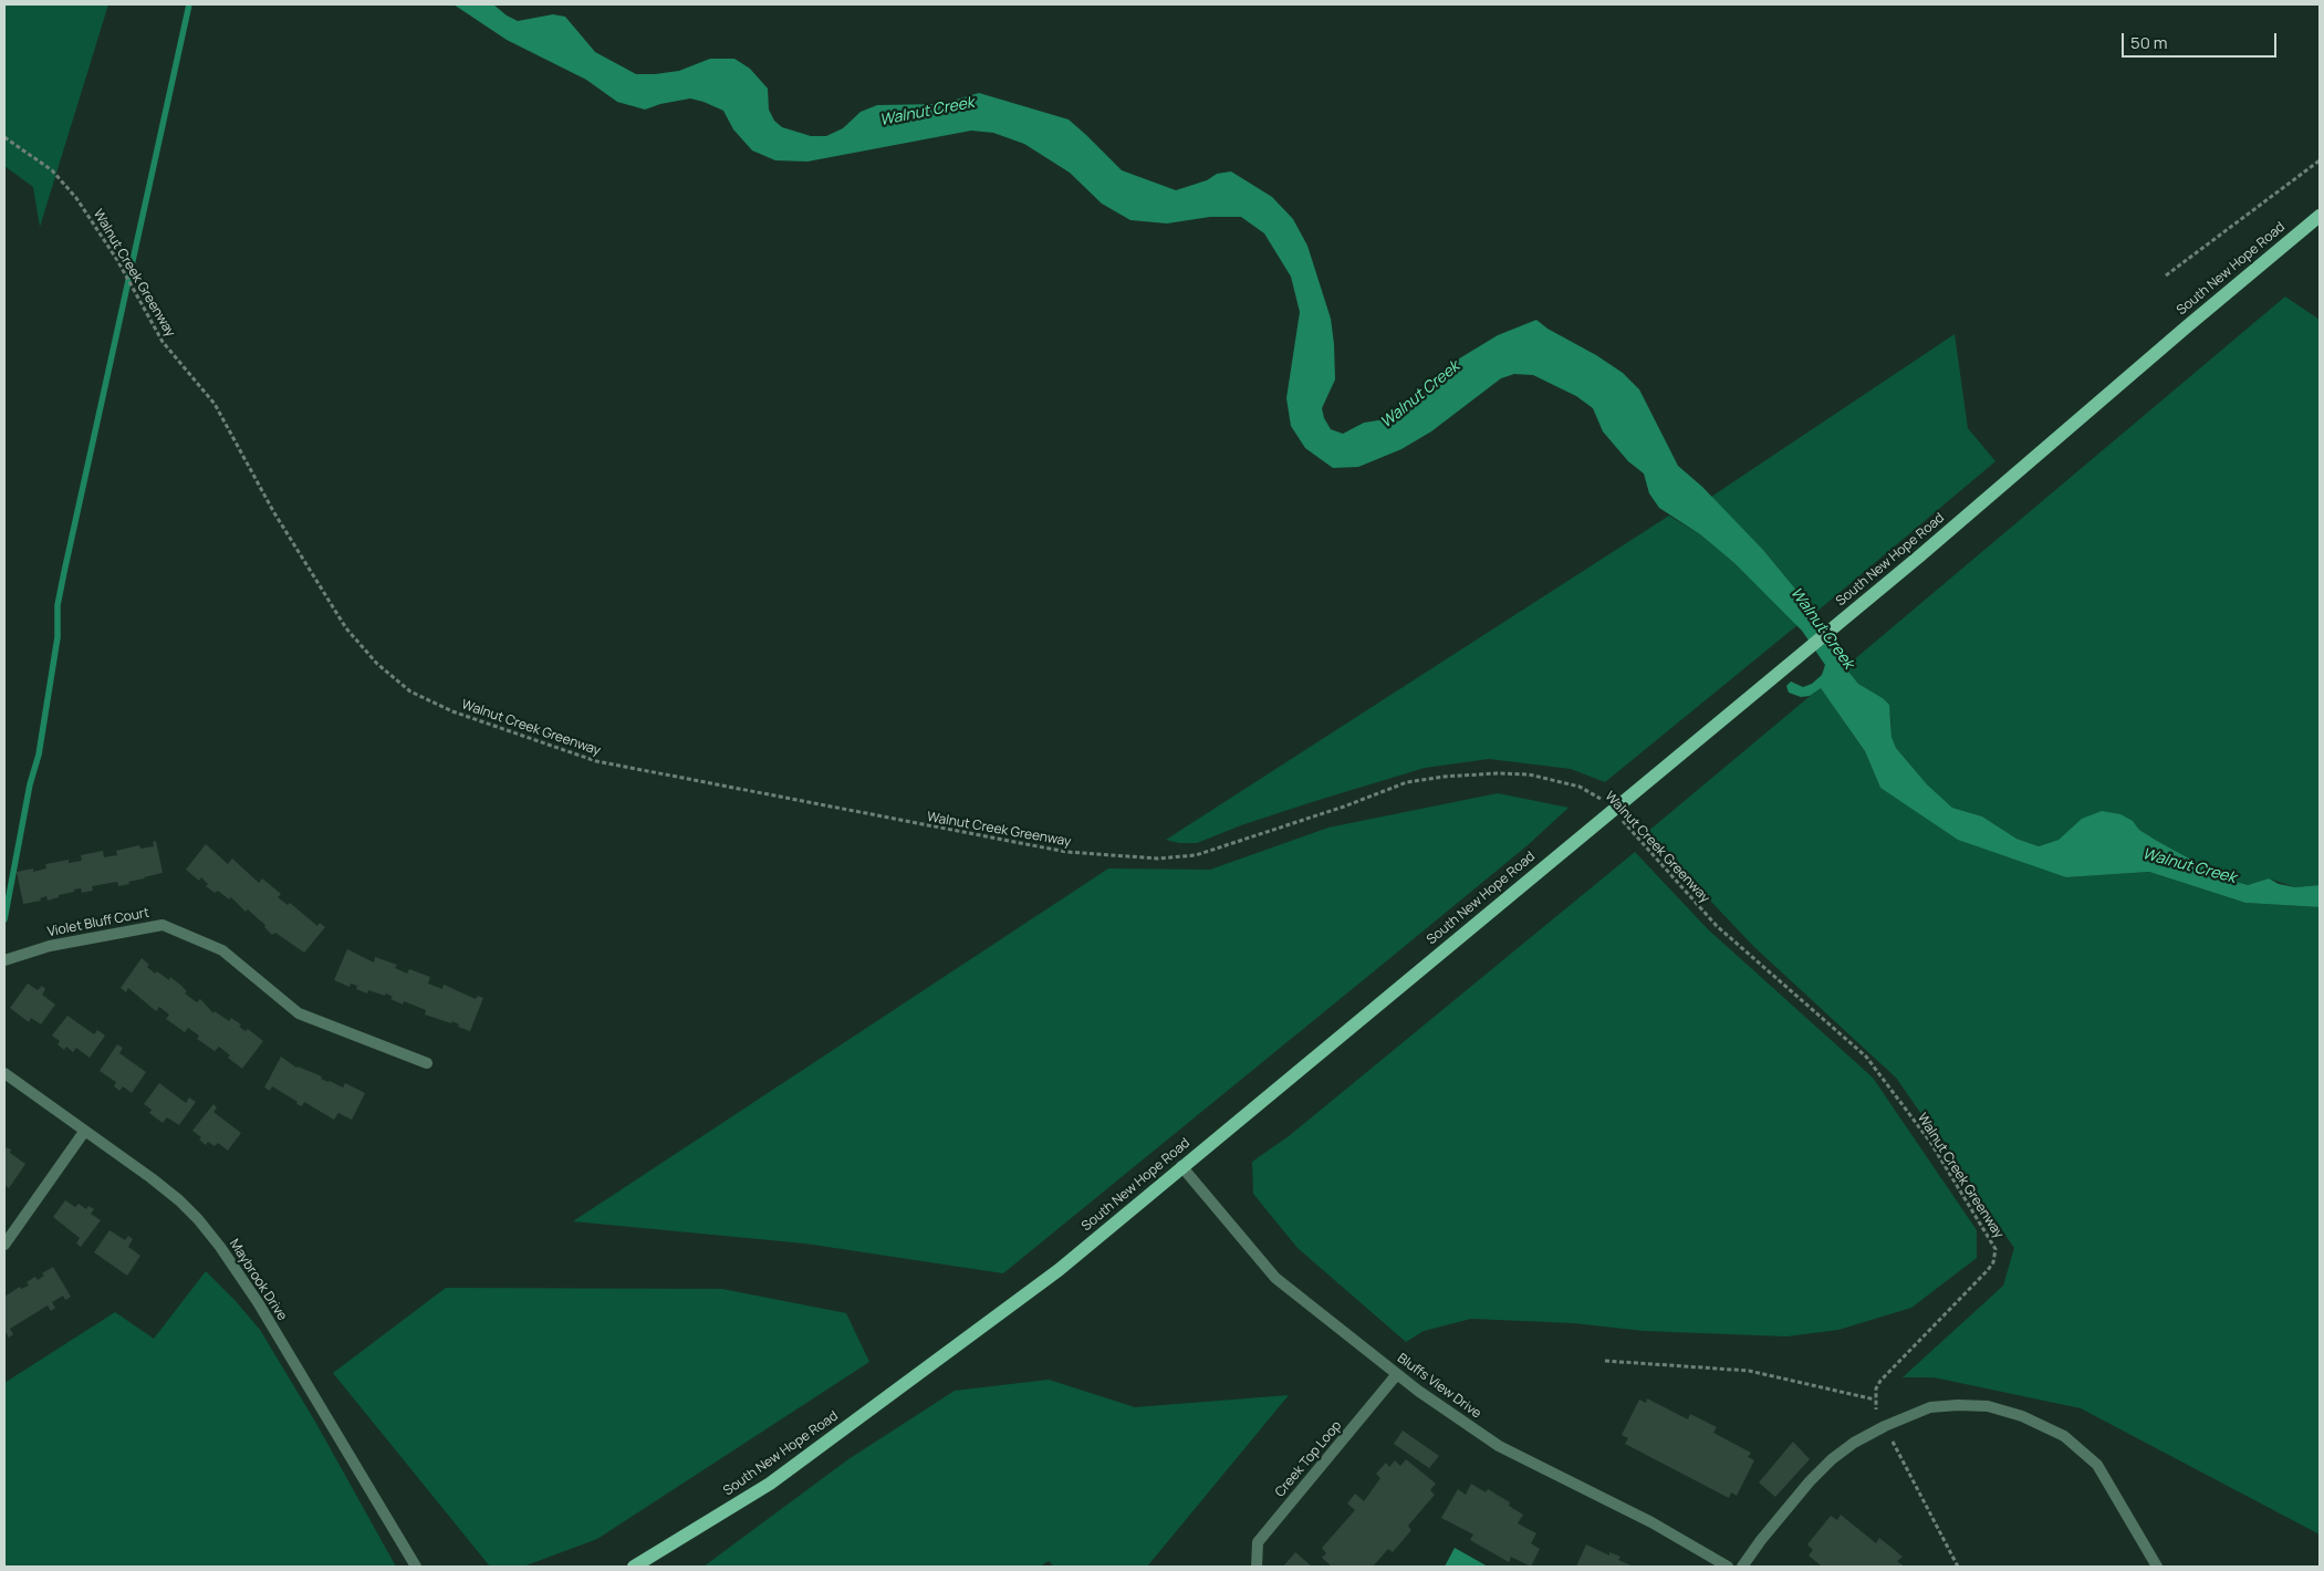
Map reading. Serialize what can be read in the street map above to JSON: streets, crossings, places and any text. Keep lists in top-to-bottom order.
{
  "streets": {
    "main road": ["South New Hope Road"],
    "street": [
      "Violet Bluff Court",
      "Maybrook Drive",
      "Bluffs View Drive",
      "Creek Top Loop"
    ],
    "path": ["Walnut Creek Greenway"]
  },
  "crossings": [
    ["South New Hope Road", "Bluffs View Drive"],
    ["Bluffs View Drive", "Creek Top Loop"]
  ],
  "water": ["Walnut Creek"],
  "scale_bar": "50 m"
}
